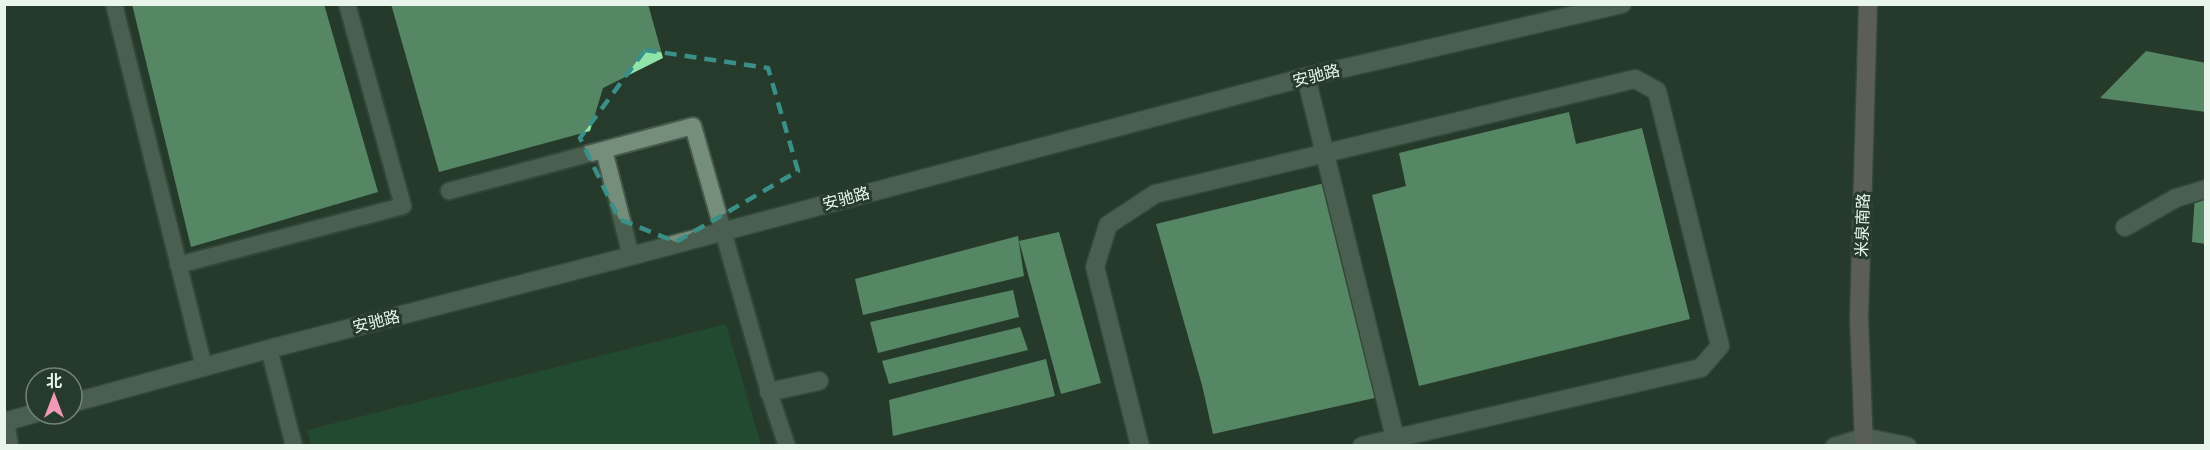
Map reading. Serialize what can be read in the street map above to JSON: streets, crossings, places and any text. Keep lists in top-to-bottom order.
{
  "streets": {
    "main road": ["米泉南路"],
    "street": ["安驰路"]
  },
  "north": "top"
}
